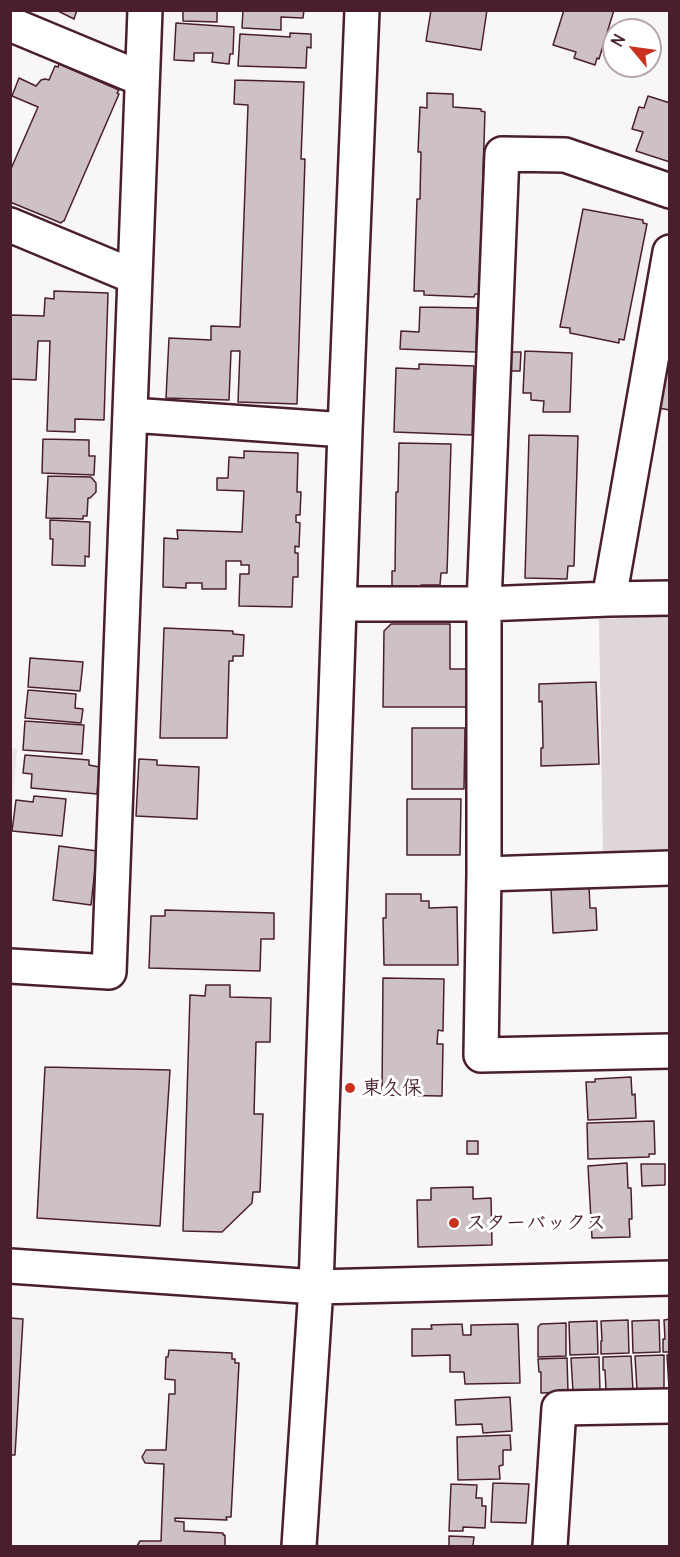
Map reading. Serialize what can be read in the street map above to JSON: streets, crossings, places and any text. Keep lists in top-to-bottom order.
{
  "places": ["東久保", "スターバックス"],
  "north": "top left"
}
